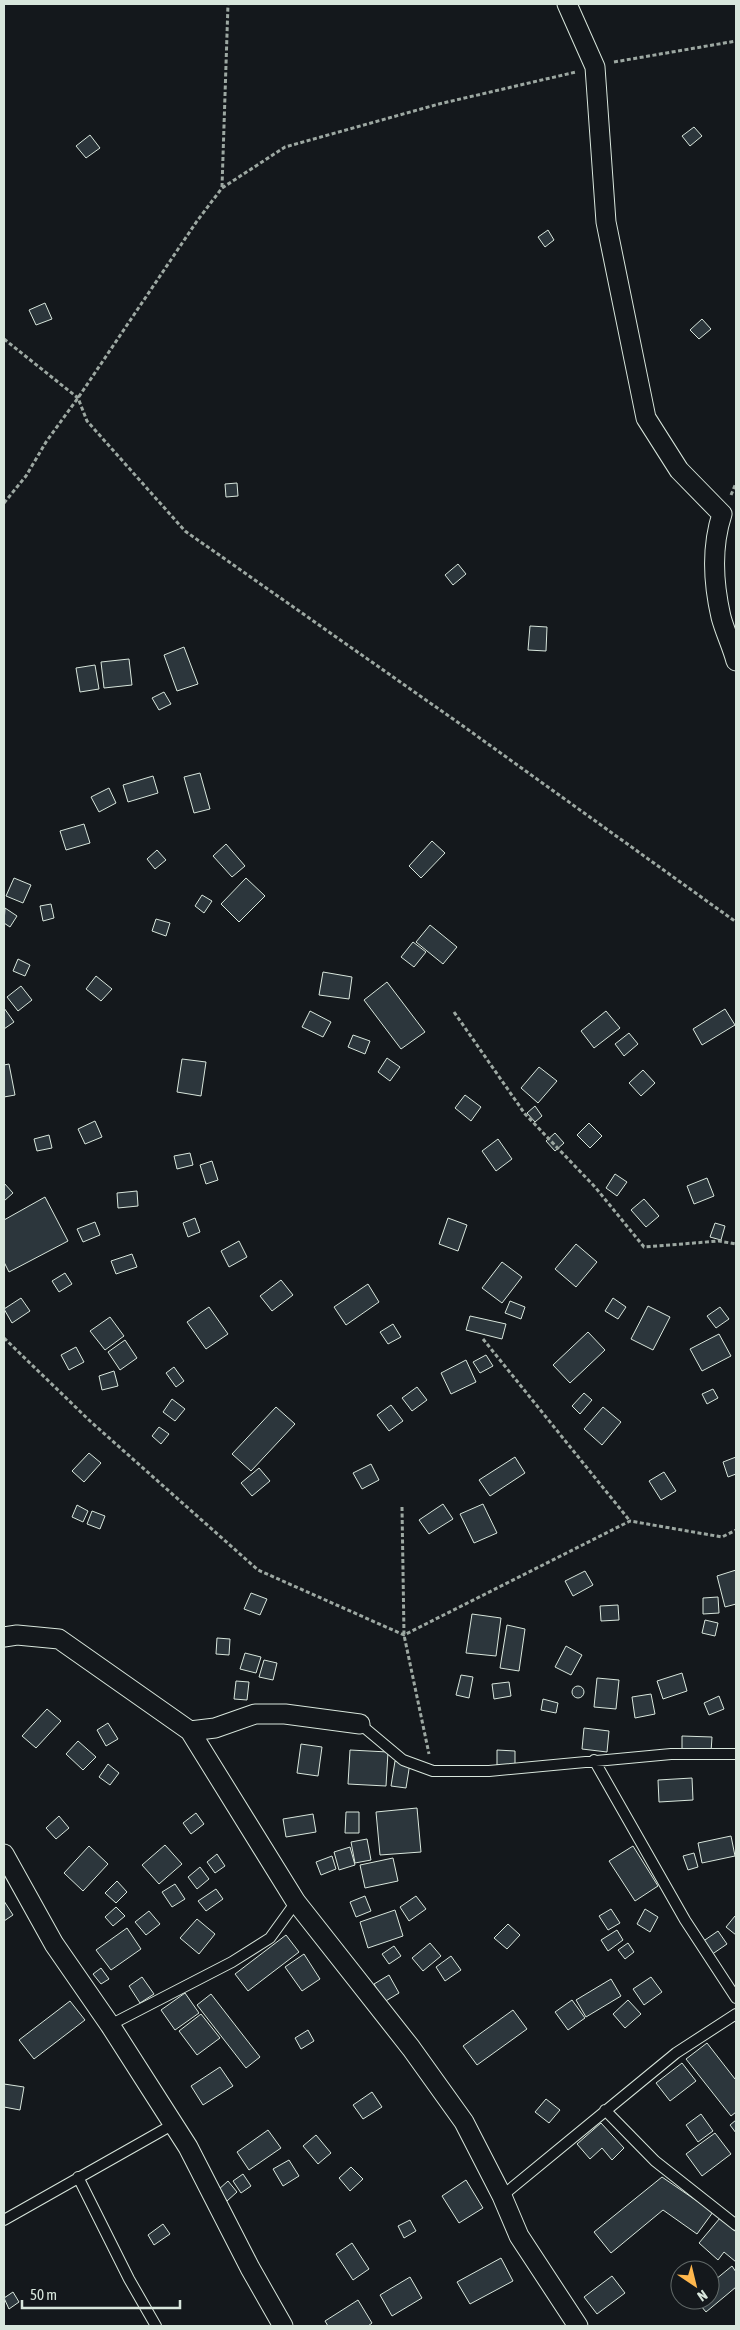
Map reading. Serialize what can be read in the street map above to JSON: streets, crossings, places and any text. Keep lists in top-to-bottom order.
{
  "scale_bar": "50 m",
  "north": "bottom right"
}
